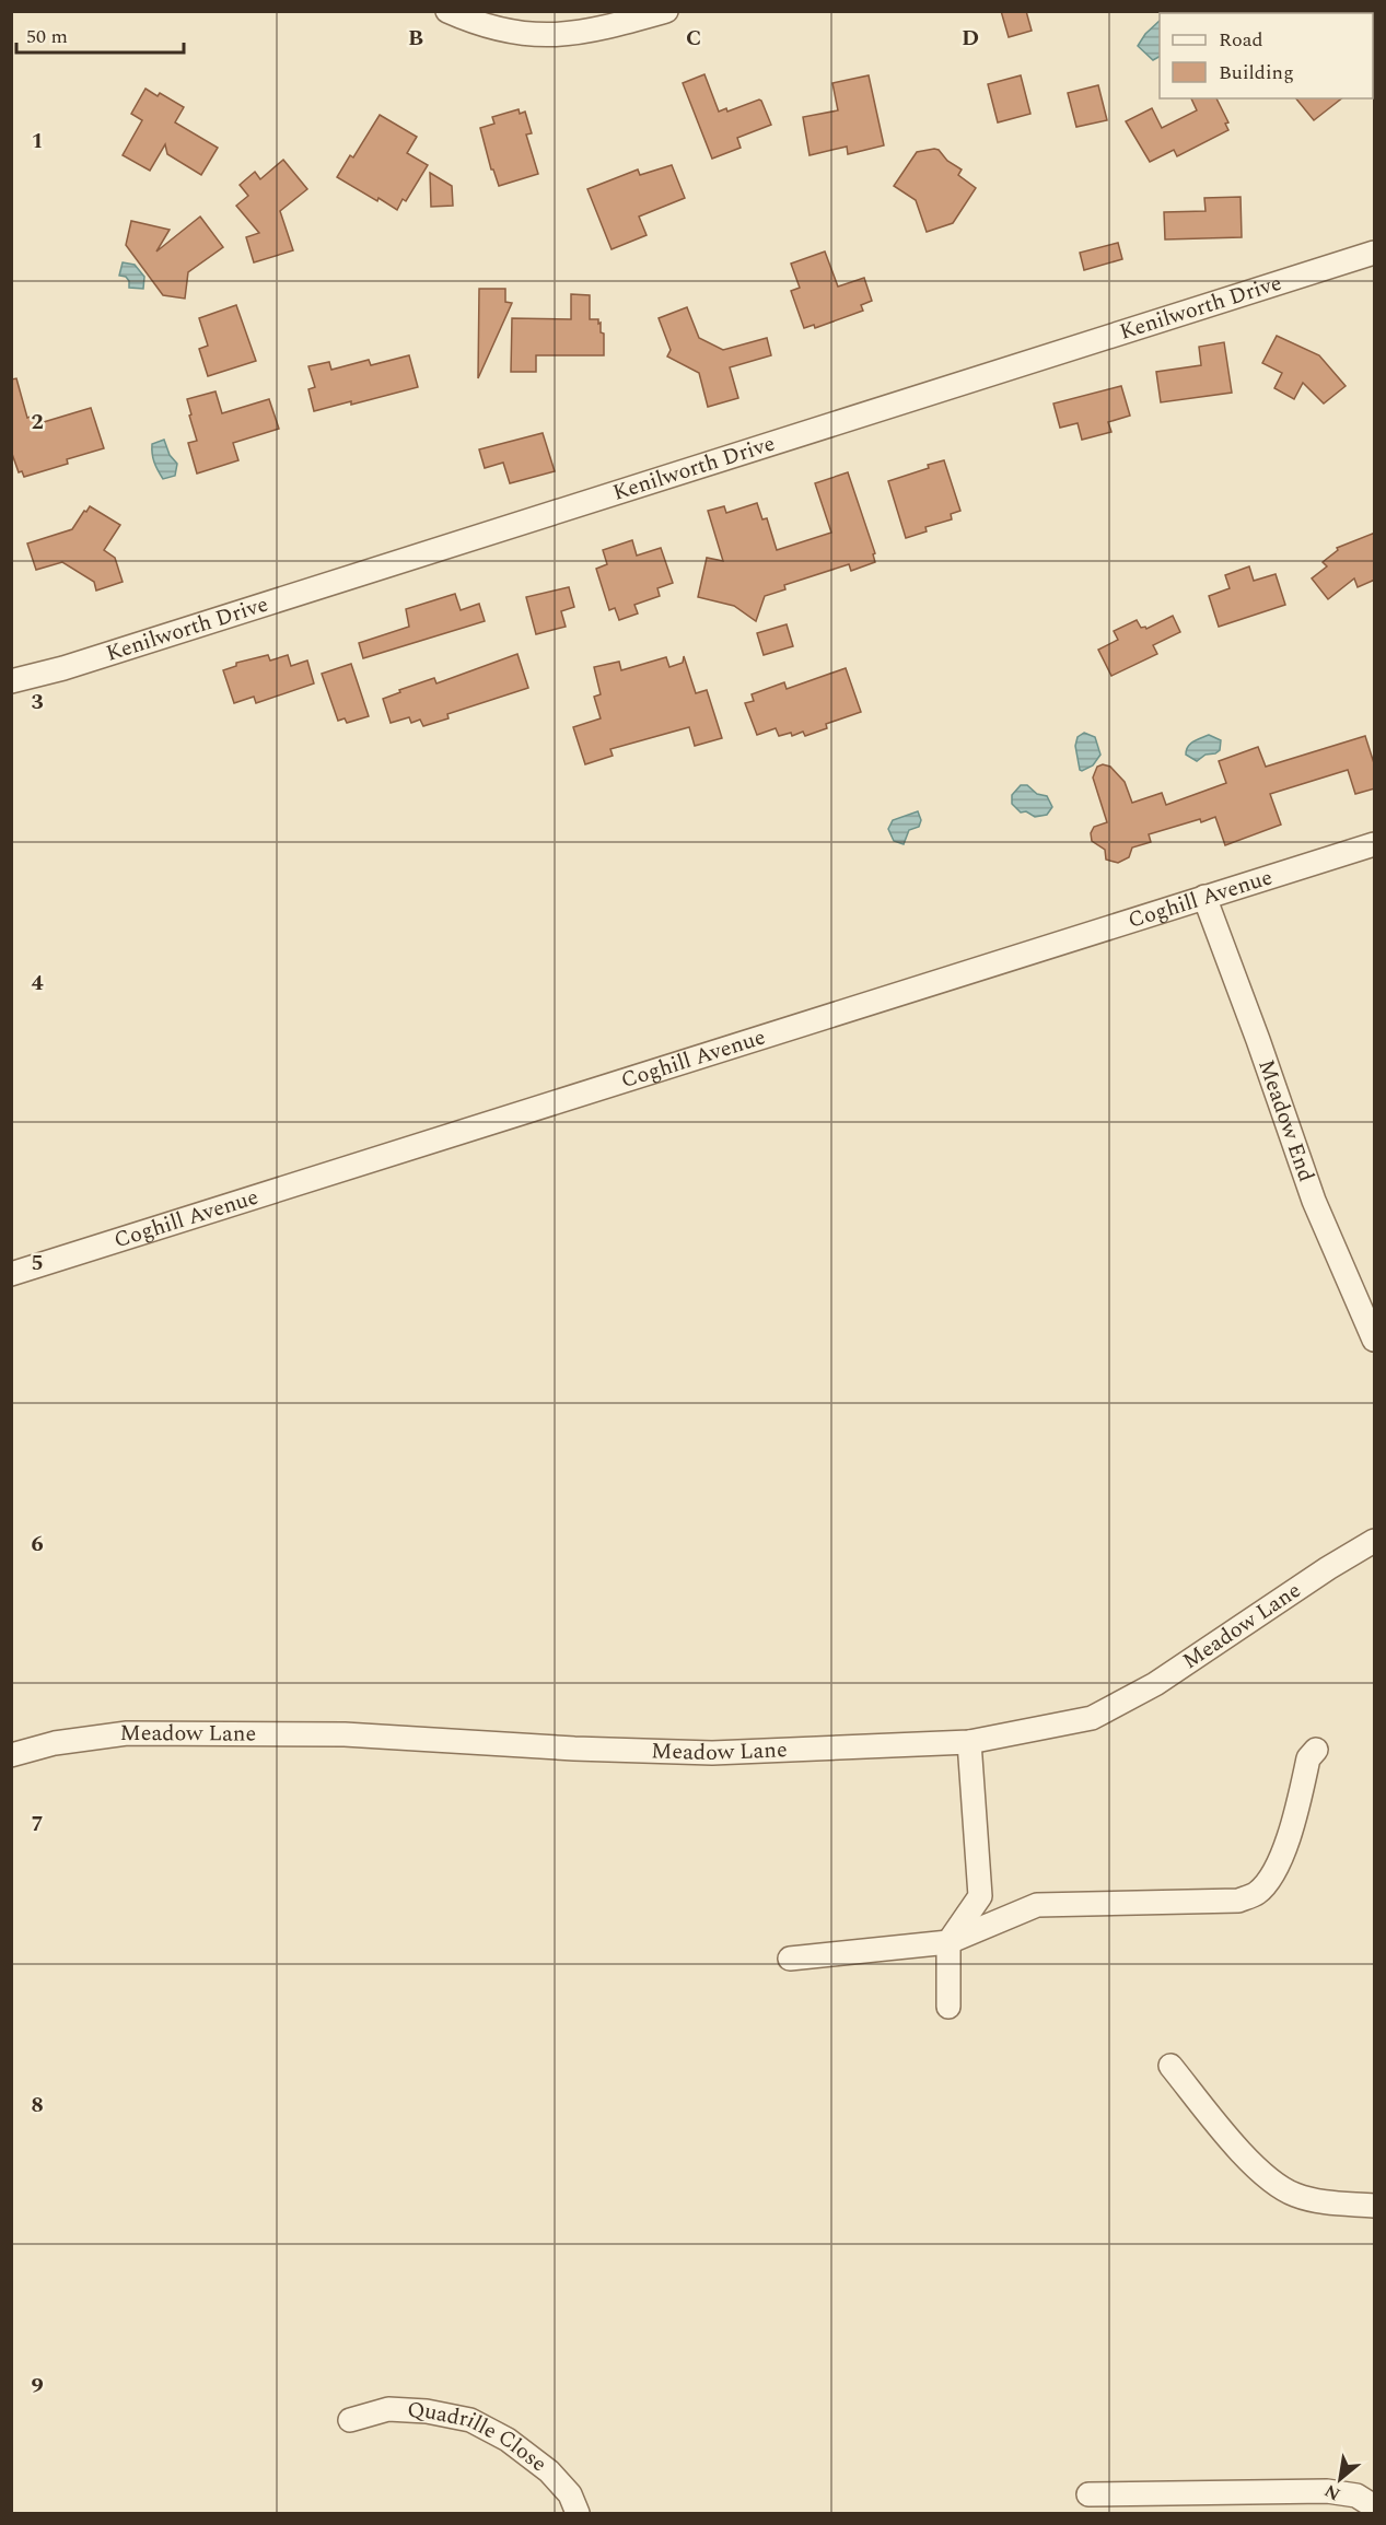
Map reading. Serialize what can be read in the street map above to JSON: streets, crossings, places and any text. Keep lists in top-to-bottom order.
{
  "streets": {
    "street": [
      "Kenilworth Drive",
      "Coghill Avenue",
      "Meadow End",
      "Meadow Lane",
      "Quadrille Close"
    ]
  },
  "crossings": [
    ["Coghill Avenue", "Meadow End"]
  ],
  "legend": ["Road", "Building"],
  "scale_bar": "50 m",
  "north": "bottom left",
  "grid": {
    "columns": ["B", "C", "D"],
    "rows": [
      "1",
      "2",
      "3",
      "4",
      "5",
      "6",
      "7",
      "8",
      "9"
    ]
  }
}
